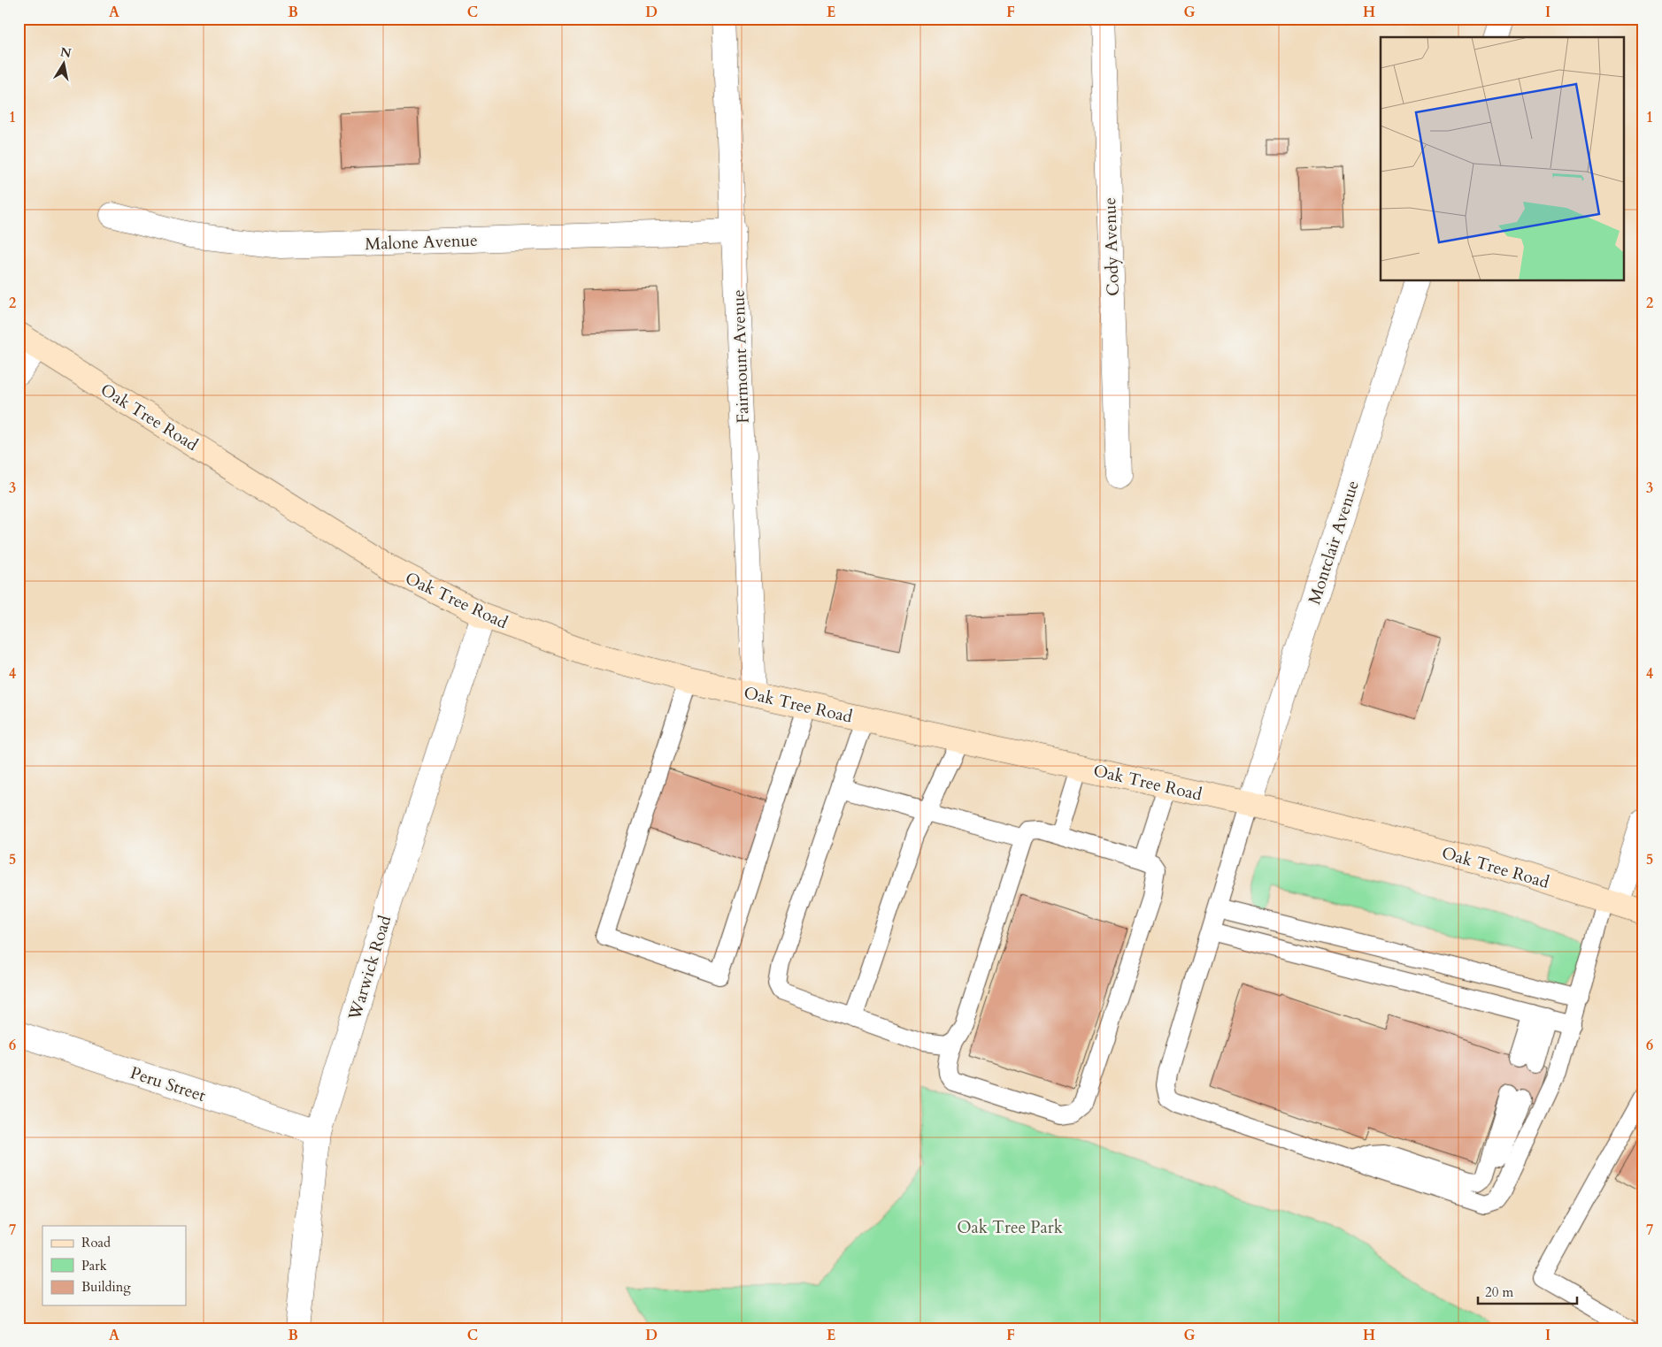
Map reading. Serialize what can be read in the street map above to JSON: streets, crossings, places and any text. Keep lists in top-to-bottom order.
{
  "streets": {
    "main road": ["Oak Tree Road"],
    "street": [
      "Malone Avenue",
      "Cody Avenue",
      "Fairmount Avenue",
      "Montclair Avenue",
      "Warwick Road",
      "Peru Street"
    ]
  },
  "crossings": [
    ["Malone Avenue", "Fairmount Avenue"],
    ["Fairmount Avenue", "Oak Tree Road"],
    ["Oak Tree Road", "Montclair Avenue"],
    ["Oak Tree Road", "Warwick Road"],
    ["Warwick Road", "Peru Street"]
  ],
  "parks": ["Oak Tree Park"],
  "legend": ["Road", "Park", "Building"],
  "scale_bar": "20 m",
  "north": "top",
  "grid": {
    "columns": [
      "A",
      "B",
      "C",
      "D",
      "E",
      "F",
      "G",
      "H",
      "I"
    ],
    "rows": [
      "1",
      "2",
      "3",
      "4",
      "5",
      "6",
      "7"
    ]
  }
}
